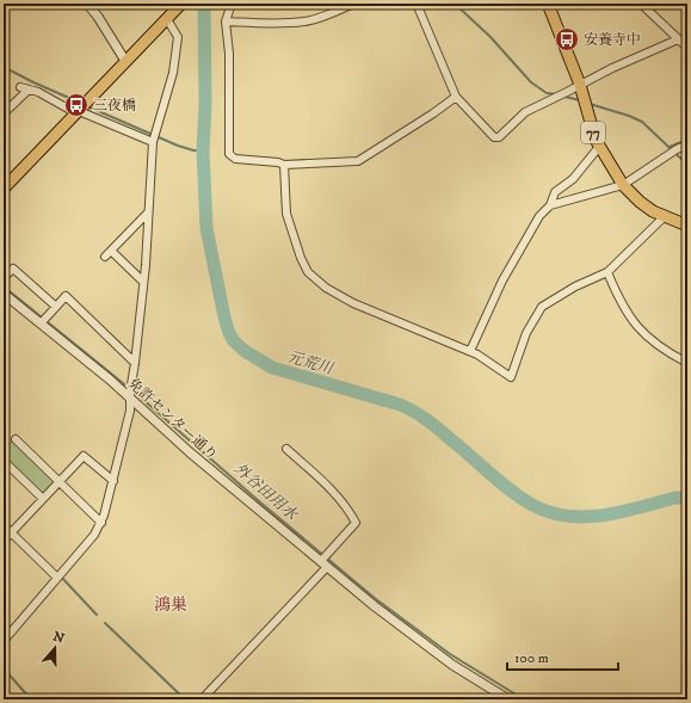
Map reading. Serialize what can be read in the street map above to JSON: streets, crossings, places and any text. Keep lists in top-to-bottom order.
{
  "streets": {
    "main road": ["77"],
    "street": ["免許センター通り"]
  },
  "districts": ["鴻巣"],
  "water": ["元荒川", "外谷田用水"],
  "places": {
    "bus stop": ["安養寺中", "三夜橋"]
  },
  "scale_bar": "100 m",
  "north": "top"
}
